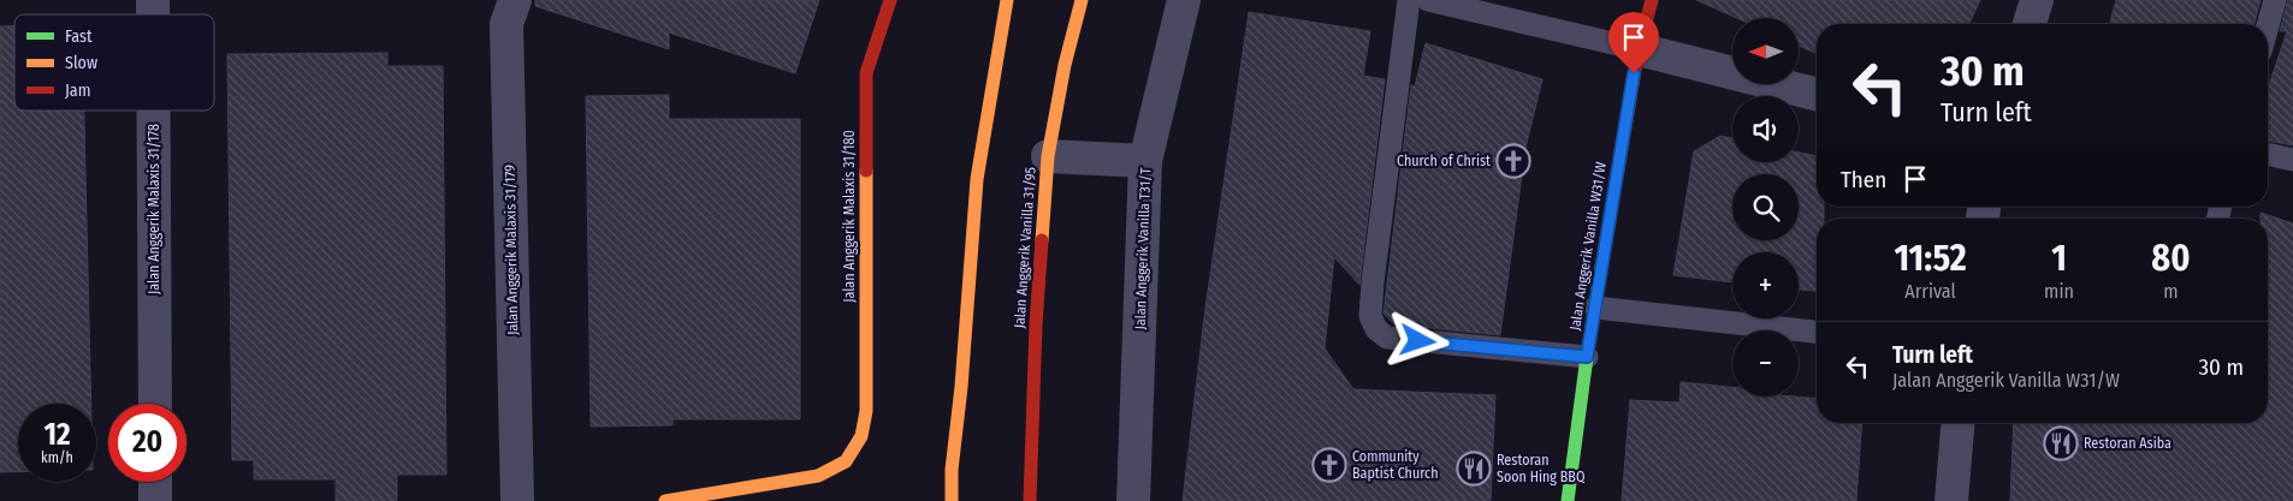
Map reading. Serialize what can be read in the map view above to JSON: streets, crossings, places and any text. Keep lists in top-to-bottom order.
{
  "streets": {
    "street": [
      "Jalan Anggerik Malaxis 31/178",
      "Jalan Anggerik Malaxis 31/180",
      "Jalan Anggerik Vanilla W31/W",
      "Jalan Anggerik Vanilla 31/95",
      "Jalan Anggerik Vanilla T31/T",
      "Jalan Anggerik Malaxis 31/179"
    ]
  },
  "places": {
    "church": ["Church of Christ", "Community Baptist Church"],
    "restaurant": ["Restoran Asiba", "Restoran Soon Hing BBQ"]
  },
  "legend": ["Fast", "Slow", "Jam"],
  "north": "left",
  "page": {
    "map_buttons": ["+", "−"],
    "turn": ["30 m", "Turn left"],
    "then": "Then",
    "eta": [
      "11:52",
      "Arrival",
      "1",
      "min",
      "80",
      "m"
    ],
    "list": [
      {
        "name": "Turn left",
        "note": "Jalan Anggerik Vanilla W31/W",
        "value": "30 m"
      }
    ],
    "speed": "12 km/h",
    "limit": "20"
  }
}
